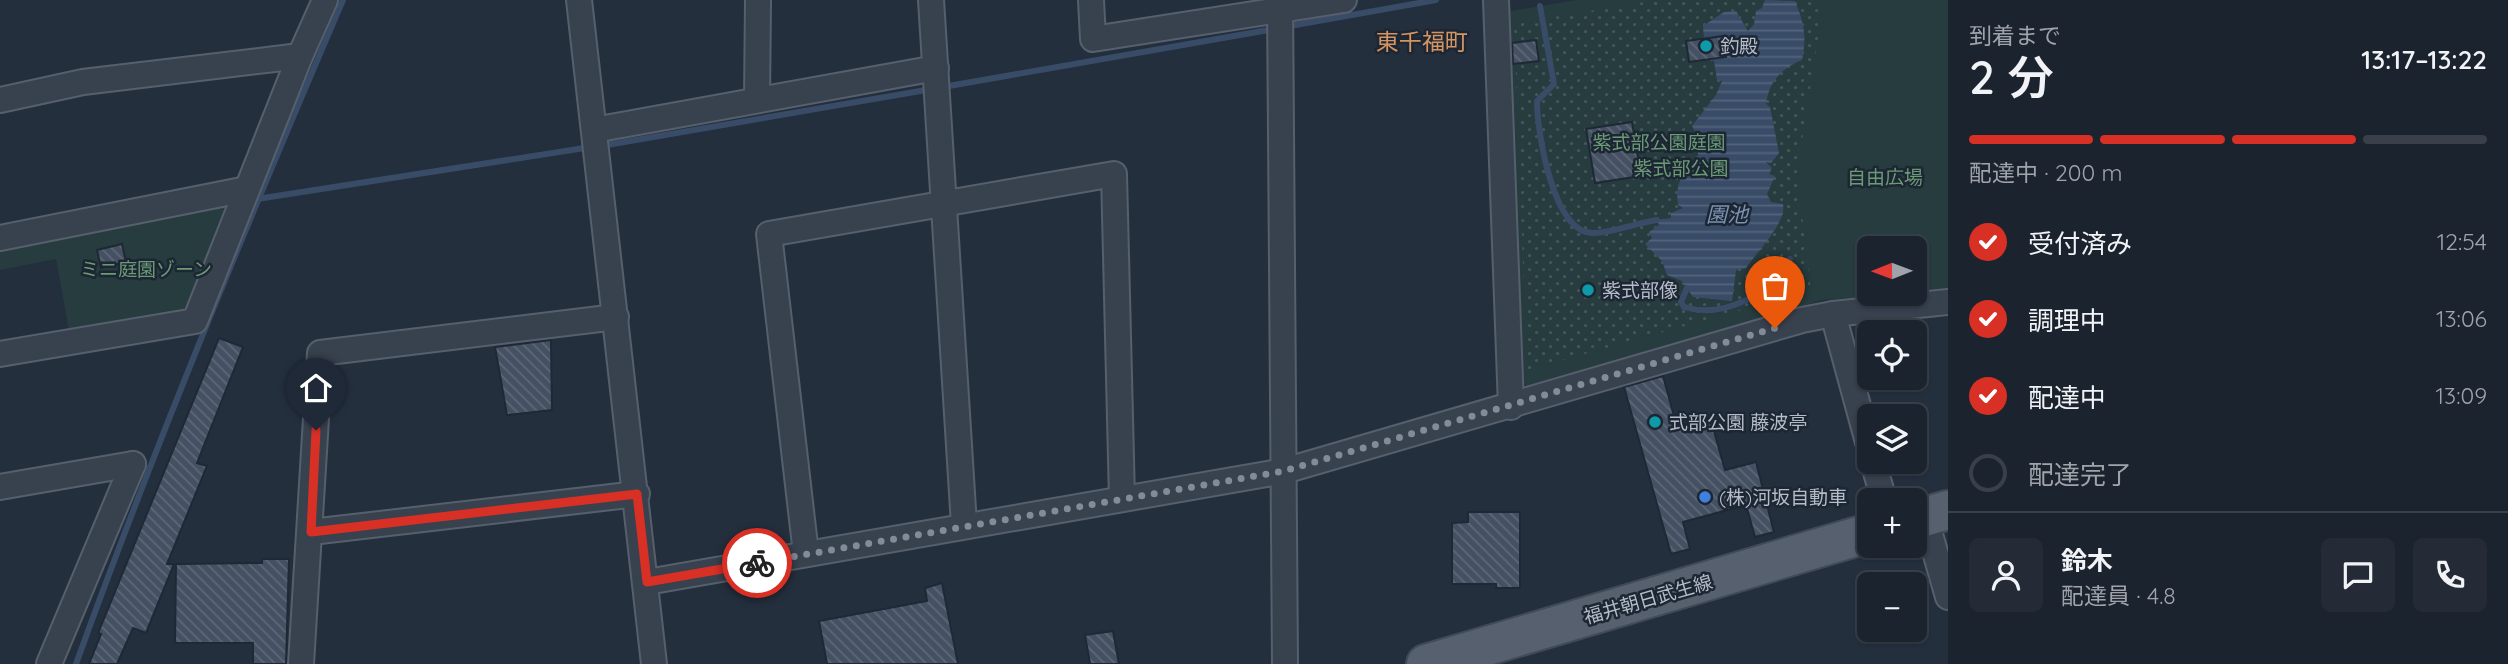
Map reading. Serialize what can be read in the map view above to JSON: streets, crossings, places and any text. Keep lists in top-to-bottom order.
{
  "streets": {
    "main road": ["福井朝日武生線"]
  },
  "districts": ["東千福町"],
  "water": ["園池"],
  "parks": [
    "紫式部公園庭園",
    "紫式部公園",
    "自由広場",
    "ミニ庭園ゾーン"
  ],
  "places": [
    "釣殿",
    "紫式部像",
    "式部公園 藤波亭",
    "(株)河坂自動車"
  ],
  "north": "left",
  "page": {
    "heading": ["2 分", "到着まで", "13:17–13:22"],
    "panel": ["鈴木", "配達員 · 4.8"],
    "bar": "配達中 · 200 m",
    "list": [
      ["受付済み", "12:54"],
      ["調理中", "13:06"],
      ["配達中", "13:09"],
      "配達完了"
    ],
    "map_buttons": ["+", "−"]
  }
}
